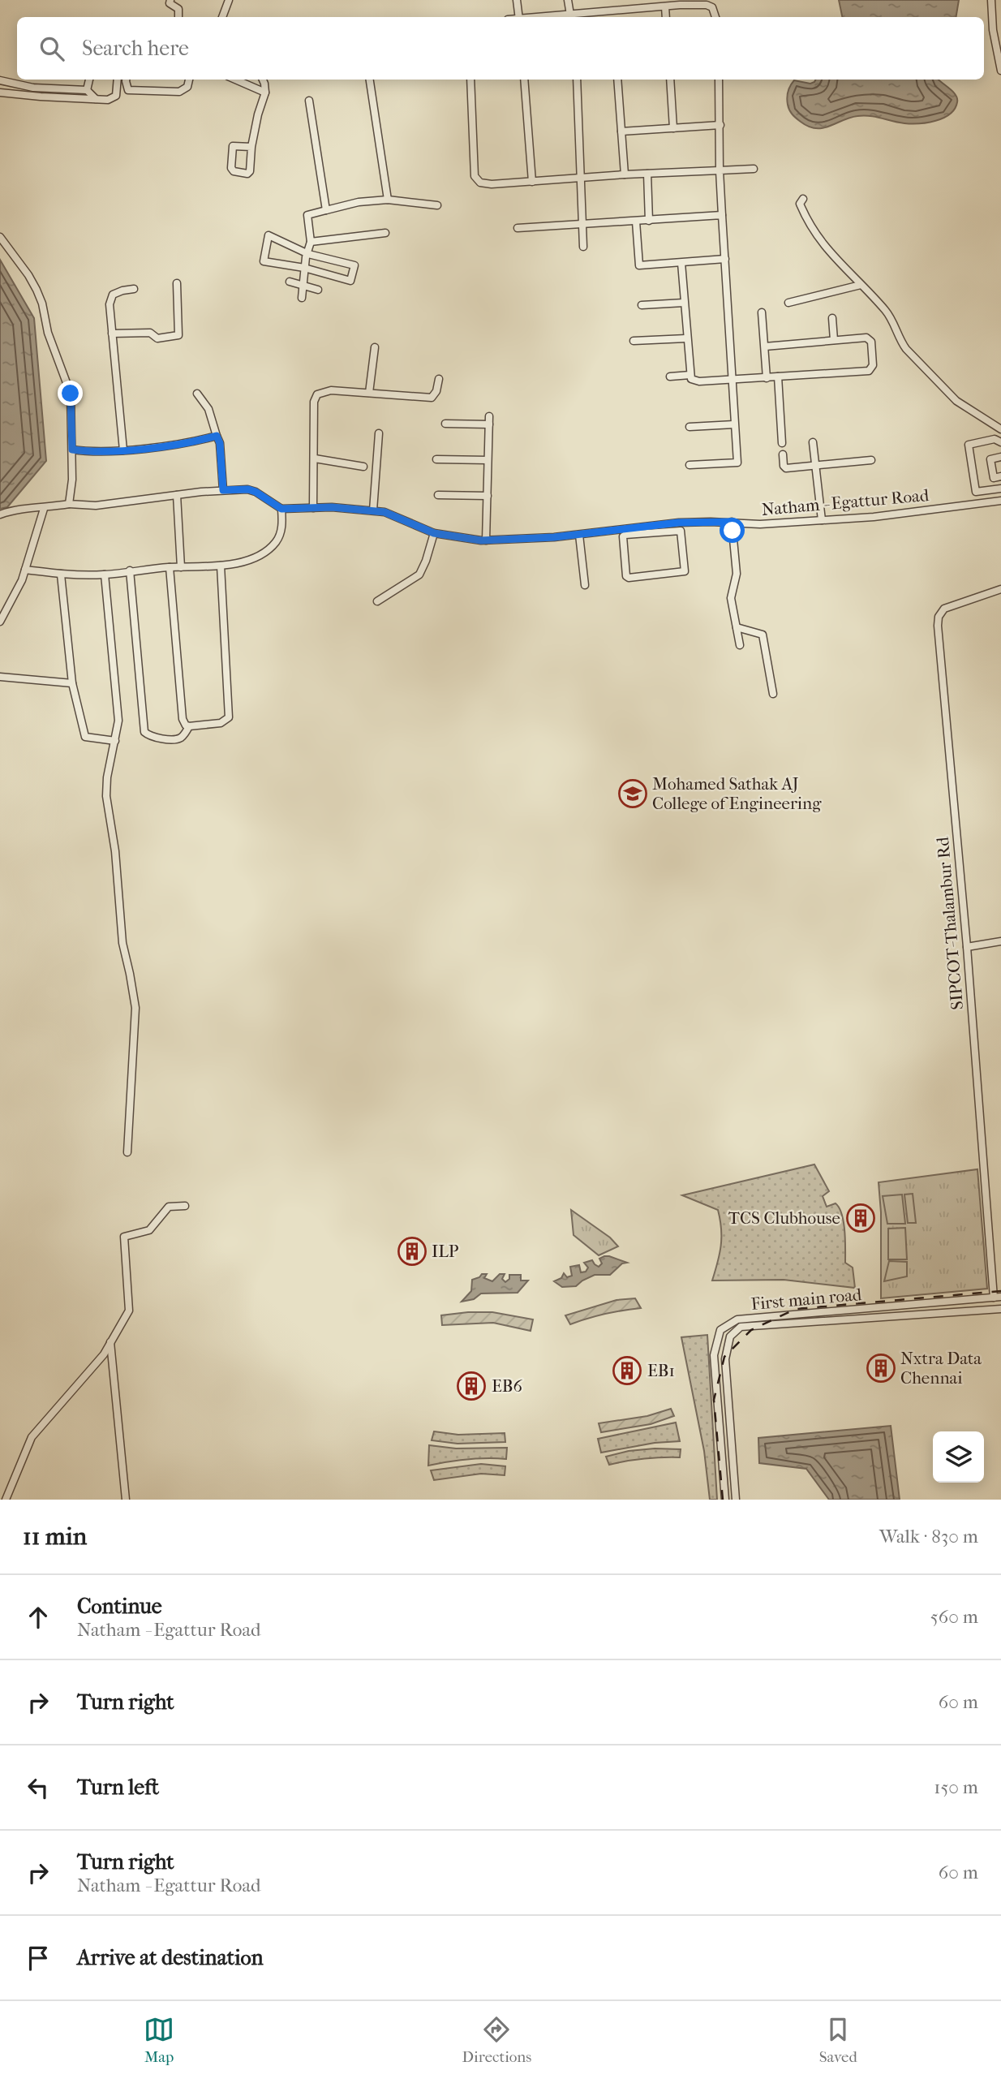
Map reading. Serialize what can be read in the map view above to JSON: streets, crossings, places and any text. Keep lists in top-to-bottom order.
{
  "streets": {
    "street": ["Natham - Egattur Road", "SIPCOT-Thalambur Rd", "First main road"]
  },
  "crossings": [
    ["SIPCOT-Thalambur Rd", "First main road"]
  ],
  "places": {
    "school or university": ["Mohamed Sathak AJ College of Engineering"],
    "building": [
      "TCS Clubhouse",
      "ILP",
      "Nxtra Data Chennai",
      "EB1",
      "EB6"
    ]
  },
  "page": {
    "search": "Search here",
    "heading": ["11 min", "Walk · 830 m"],
    "list": [
      ["Continue", "Natham - Egattur Road", "560 m"],
      ["Turn right", "60 m"],
      ["Turn left", "150 m"],
      ["Turn right", "Natham - Egattur Road", "60 m"],
      "Arrive at destination"
    ],
    "nav": ["Map", "Directions", "Saved"]
  }
}
